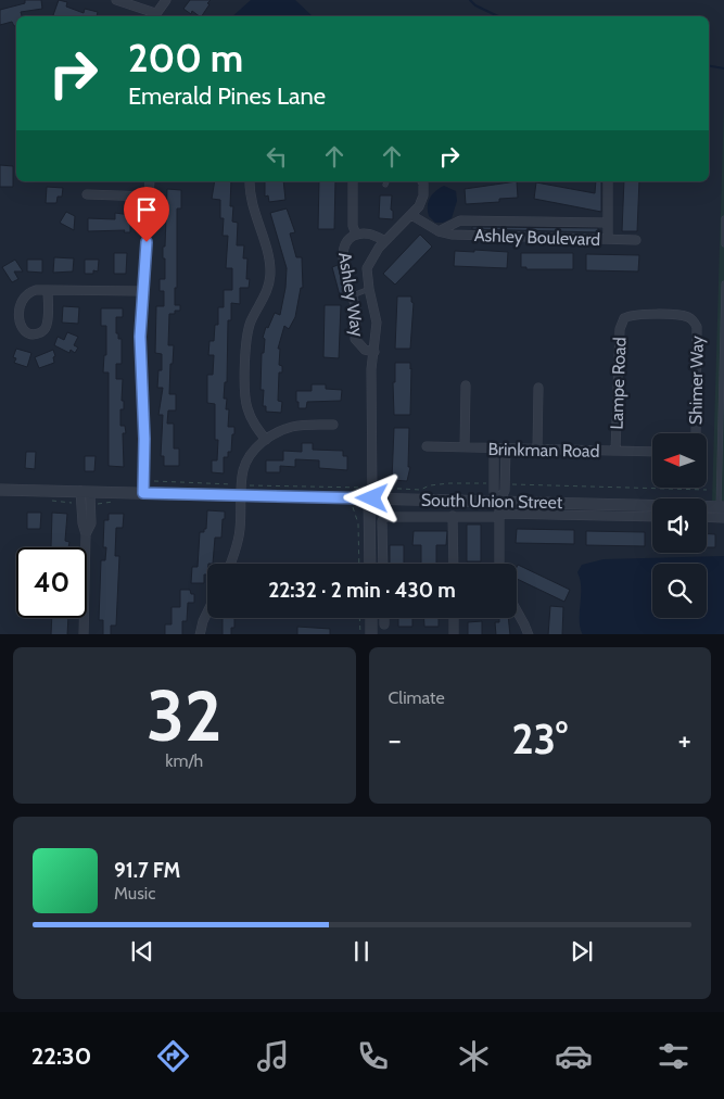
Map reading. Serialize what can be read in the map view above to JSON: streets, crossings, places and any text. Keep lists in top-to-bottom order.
{
  "streets": {
    "street": [
      "Ashley Boulevard",
      "Ashley Way",
      "Shimer Way",
      "Lampe Road",
      "Brinkman Road",
      "South Union Street"
    ]
  },
  "crossings": [
    ["Shimer Way", "Lampe Road"],
    ["Lampe Road", "Brinkman Road"]
  ],
  "north": "left",
  "page": {
    "turn": ["200 m", "Emerald Pines Lane"],
    "limit": "40",
    "trip": "22:32 · 2 min · 430 m",
    "tile": [
      ["32", "km/h"],
      "Climate"
    ],
    "heat": ["−", "23°", "+"],
    "song": ["91.7 FM", "Music"],
    "tabs": "22:30"
  }
}
